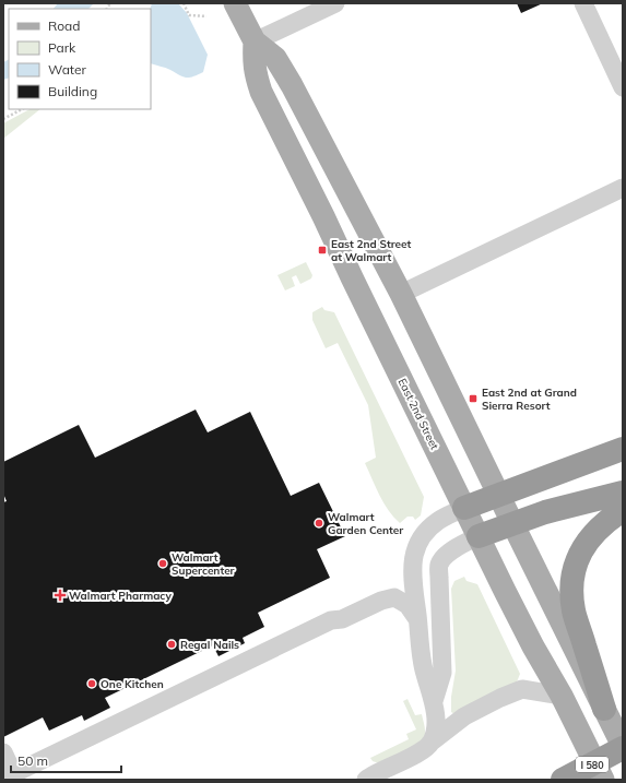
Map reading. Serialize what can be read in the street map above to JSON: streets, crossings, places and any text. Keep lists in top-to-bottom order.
{
  "streets": {
    "highway": ["I 580"],
    "main road": ["East 2nd Street"]
  },
  "places": {
    "transit": ["East 2nd Street at Walmart", "East 2nd at Grand Sierra Resort"],
    "other": [
      "Walmart Garden Center",
      "Walmart Supercenter",
      "Regal Nails",
      "One Kitchen"
    ],
    "health": ["Walmart Pharmacy"]
  },
  "legend": [
    "Road",
    "Park",
    "Water",
    "Building"
  ],
  "scale_bar": "50 m"
}
